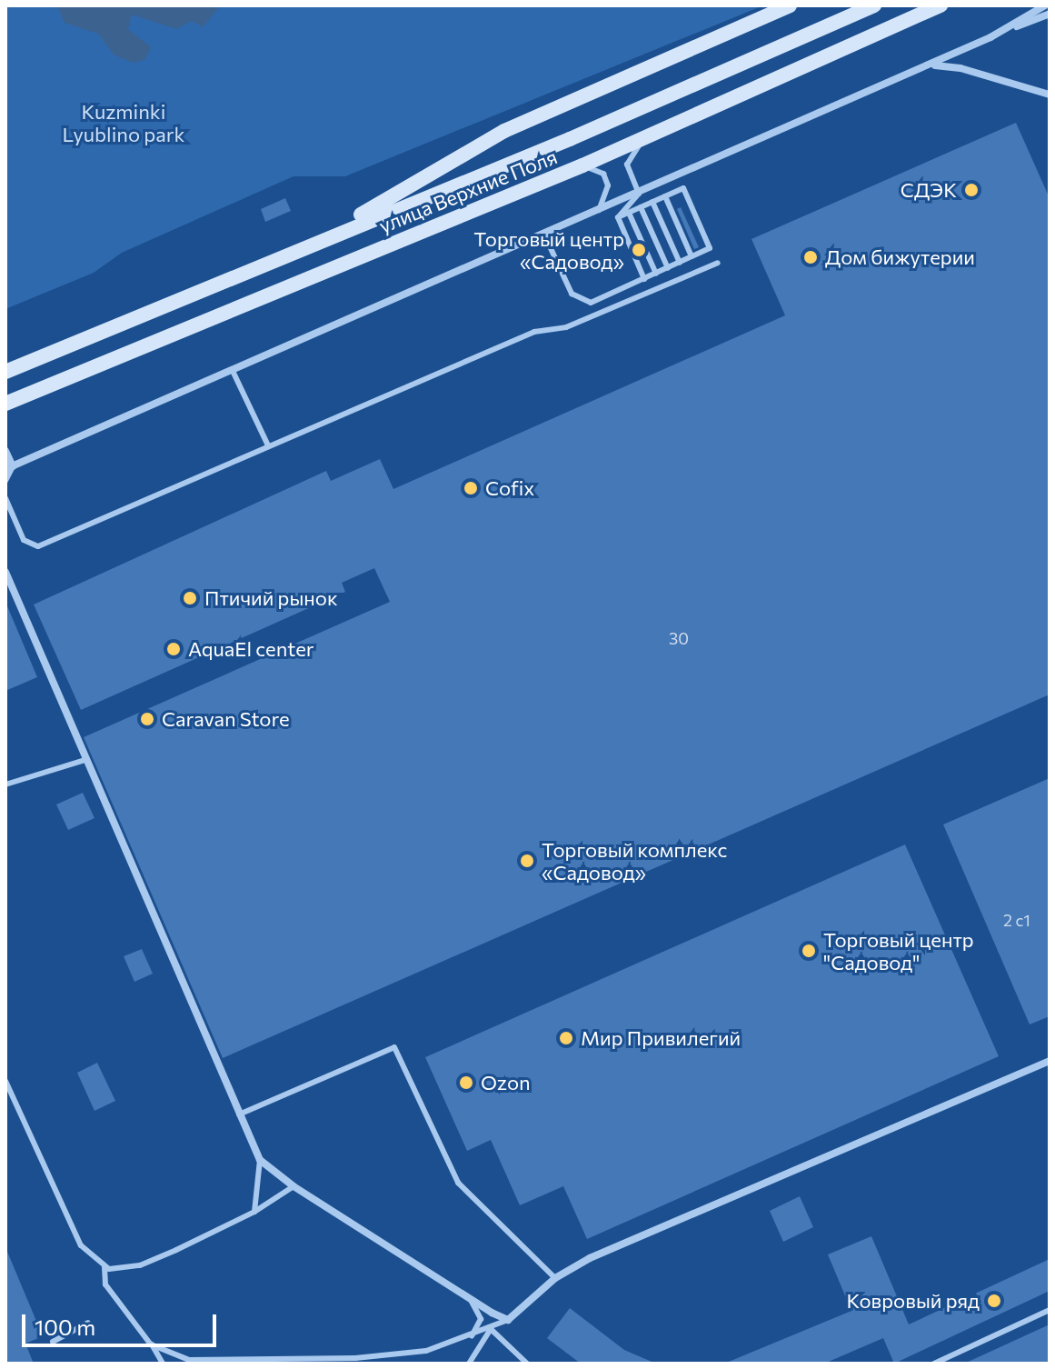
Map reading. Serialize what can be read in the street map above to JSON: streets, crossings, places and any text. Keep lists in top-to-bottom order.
{
  "streets": {
    "main road": ["улица Верхние Поля"]
  },
  "parks": ["Kuzminki Lyublino park"],
  "places": [
    "СДЭК",
    "Торговый центр «Садовод»",
    "Дом бижутерии",
    "Cofix",
    "Птичий рынок",
    "AquaEl center",
    "Caravan Store",
    "Торговый комплекс «Садовод»",
    "Торговый центр \"Садовод\"",
    "Мир Привилегий",
    "Ozon",
    "Ковровый ряд"
  ],
  "house_numbers": ["30", "2 с1"],
  "scale_bar": "100 m"
}
